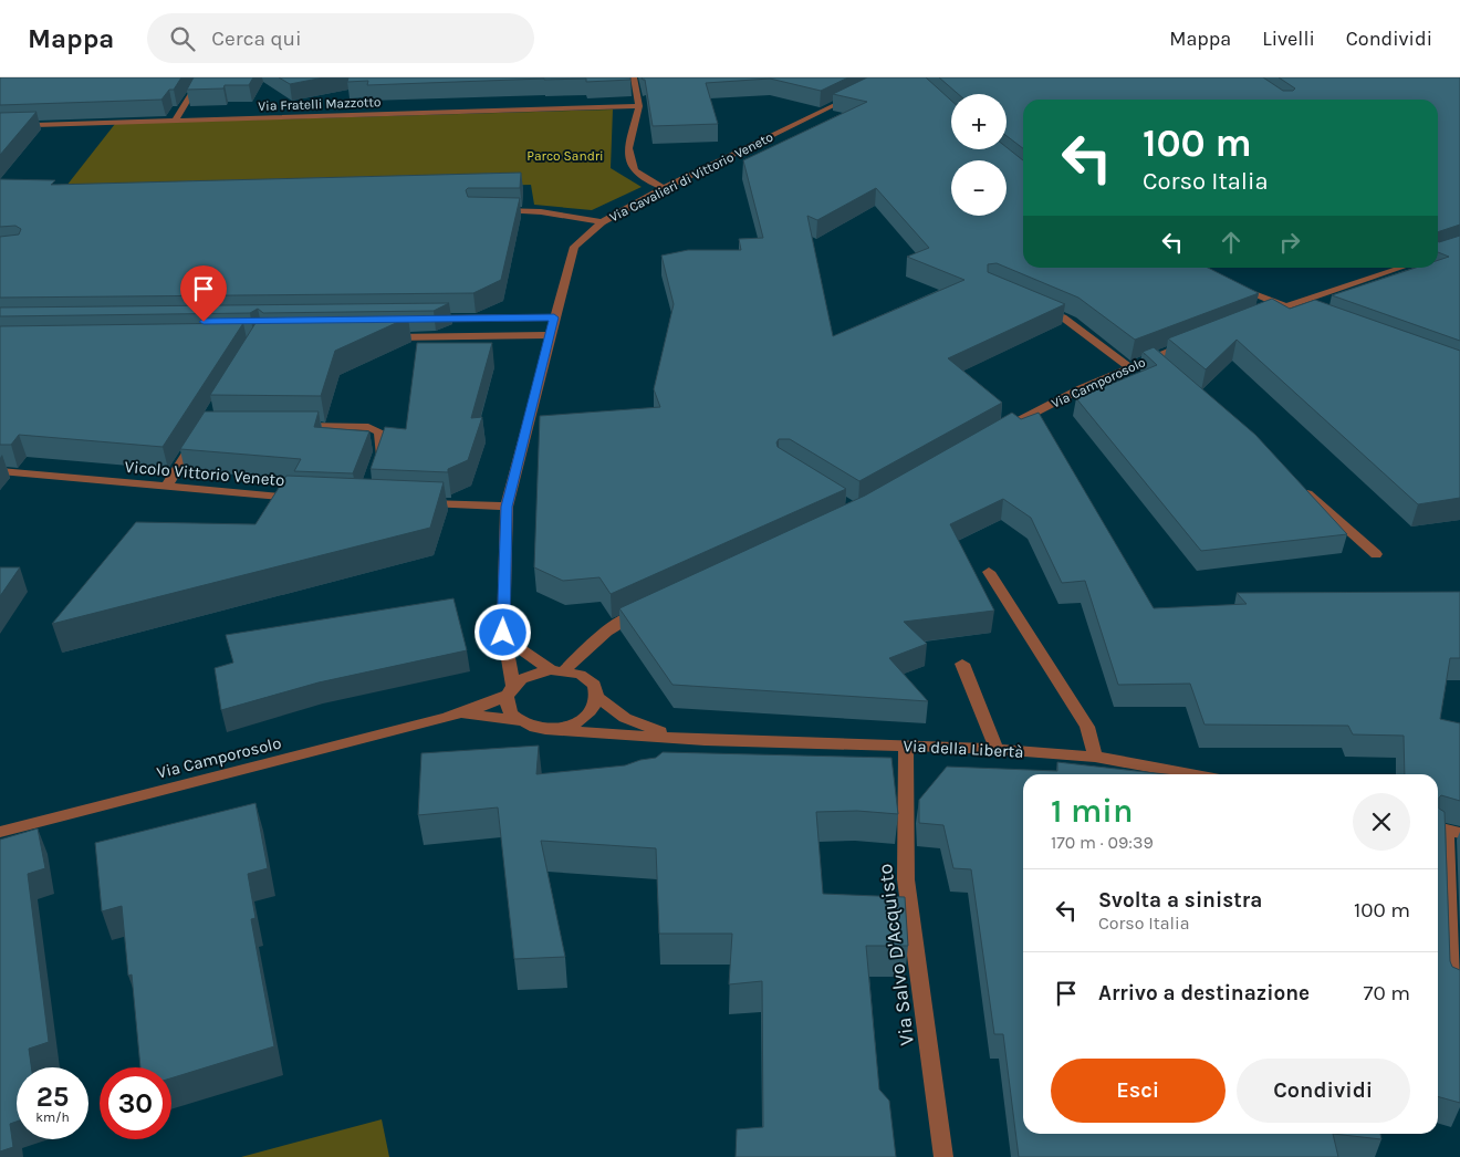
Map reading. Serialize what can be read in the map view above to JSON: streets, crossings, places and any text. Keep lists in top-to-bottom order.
{
  "streets": {
    "street": [
      "Via Fratelli Mazzotto",
      "Via Cavalieri di Vittorio Veneto",
      "Via Camporosolo",
      "Vicolo Vittorio Veneto",
      "Via della Libertà",
      "Via Salvo D'Acquisto"
    ]
  },
  "crossings": [
    ["Via Cavalieri di Vittorio Veneto", "Via Camporosolo"],
    ["Via Cavalieri di Vittorio Veneto", "Via della Libertà"],
    ["Via Camporosolo", "Via della Libertà"],
    ["Via della Libertà", "Via Salvo D'Acquisto"]
  ],
  "parks": ["Parco Sandri"],
  "page": {
    "header": "Mappa",
    "search": "Cerca qui",
    "nav": ["Mappa", "Livelli", "Condividi"],
    "map_buttons": ["+", "−"],
    "turn": ["100 m", "Corso Italia"],
    "heading": ["1 min", "170 m · 09:39"],
    "list": [
      {
        "name": "Svolta a sinistra",
        "note": "Corso Italia",
        "value": "100 m"
      },
      {
        "name": "Arrivo a destinazione",
        "value": "70 m"
      }
    ],
    "buttons": ["Esci", "Condividi"],
    "speed": "25 km/h",
    "limit": "30"
  }
}
